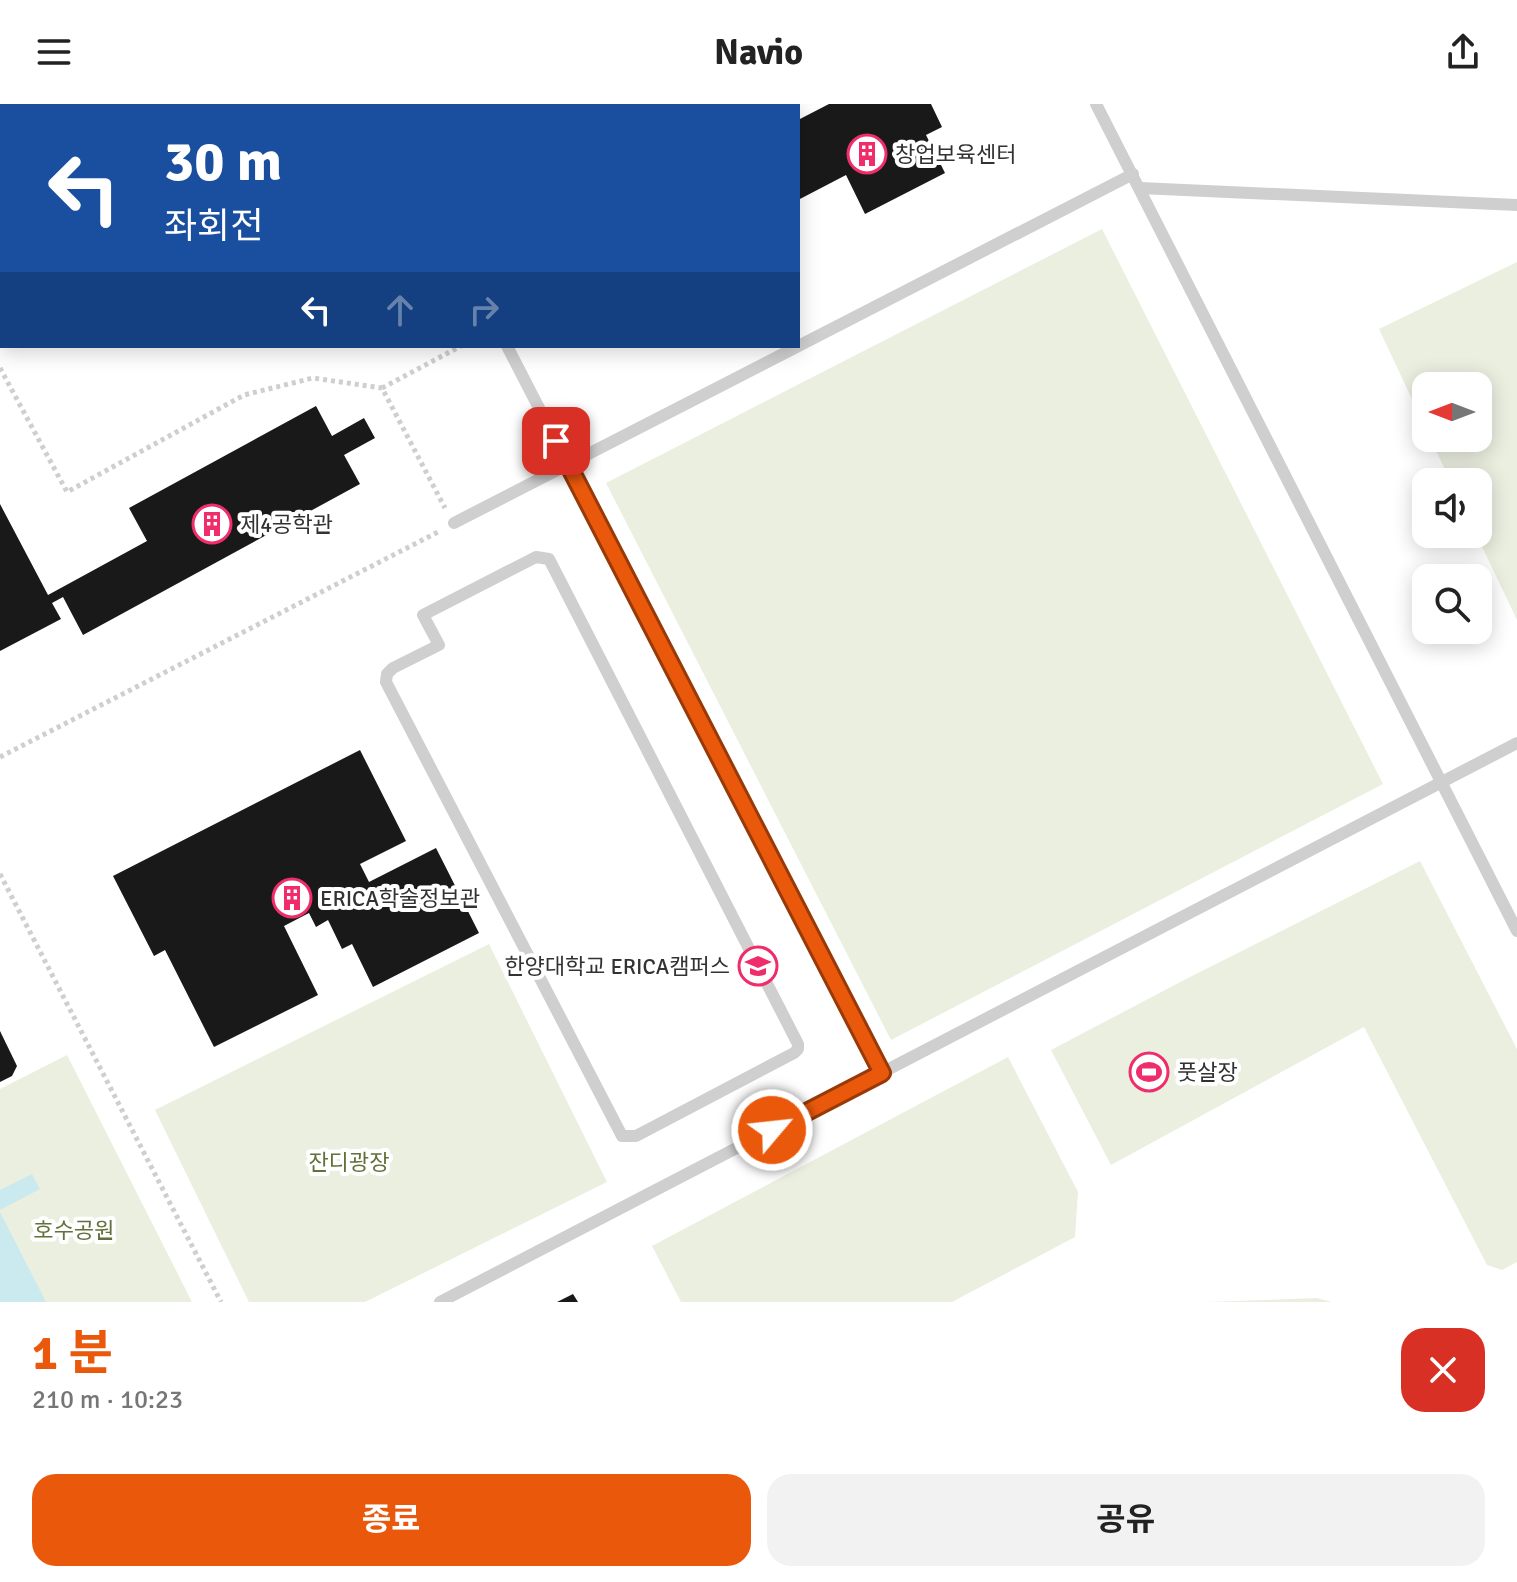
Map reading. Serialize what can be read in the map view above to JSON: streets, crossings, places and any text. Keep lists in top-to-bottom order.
{
  "parks": ["잔디광장", "호수공원"],
  "places": {
    "building": ["창업보육센터", "제4공학관", "ERICA학술정보관"],
    "school or university": ["한양대학교 ERICA캠퍼스"],
    "sports": ["풋살장"]
  },
  "north": "left",
  "page": {
    "header": "Navio",
    "turn": ["30 m", "좌회전"],
    "heading": ["1 분", "210 m · 10:23"],
    "buttons": ["종료", "공유"]
  }
}
